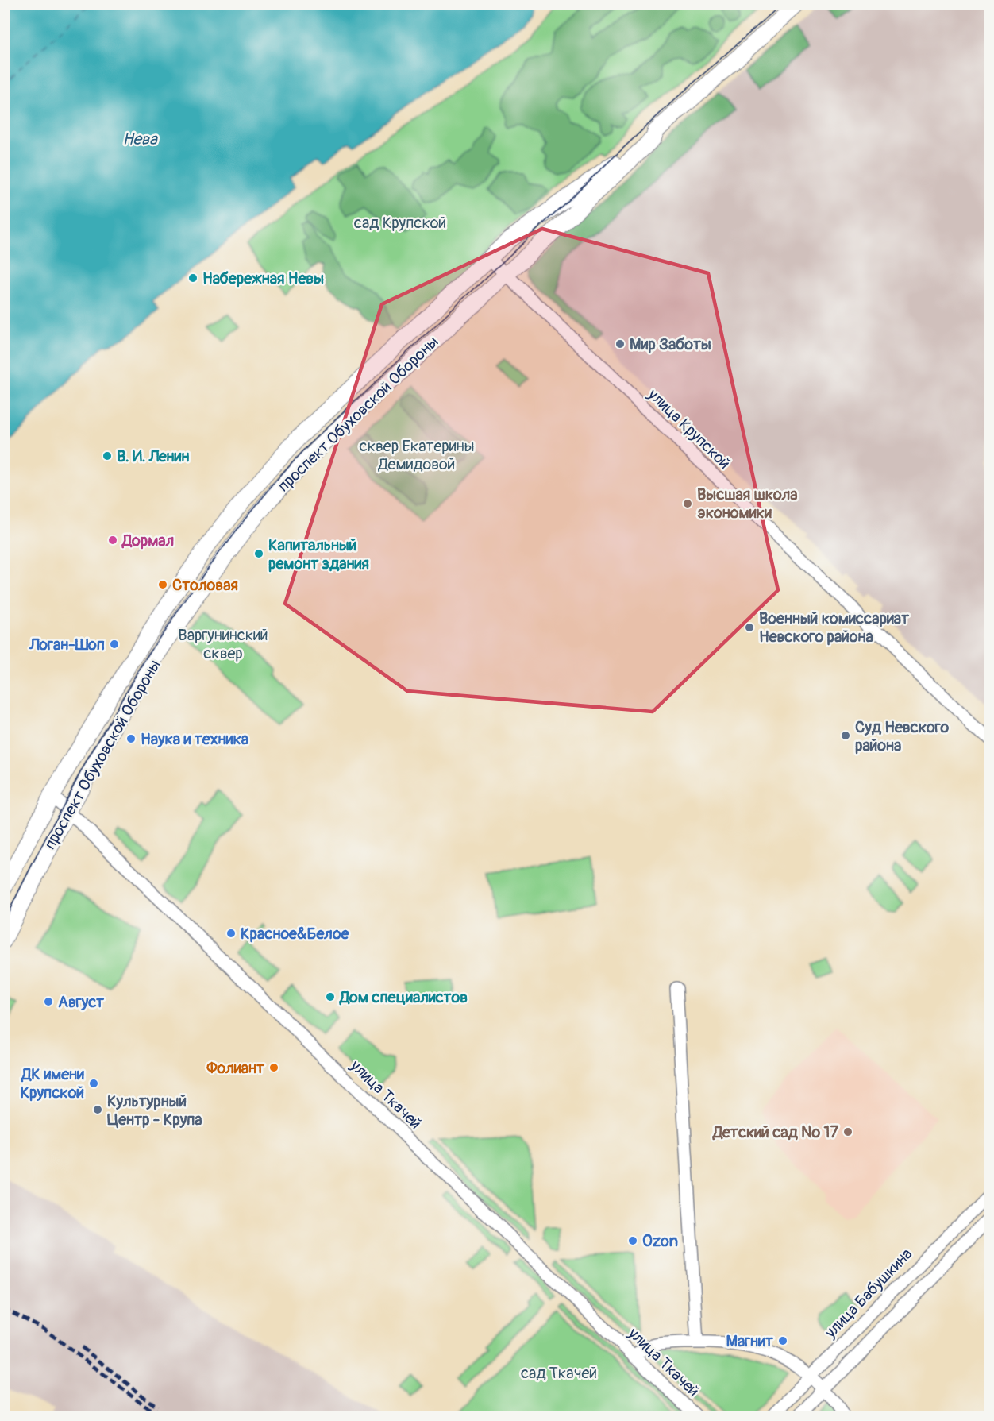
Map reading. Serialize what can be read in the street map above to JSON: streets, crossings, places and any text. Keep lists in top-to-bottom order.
{
  "streets": {
    "main road": ["проспект Обуховской Обороны"],
    "street": ["улица Крупской", "улица Ткачей", "улица Бабушкина"]
  },
  "crossings": [
    ["проспект Обуховской Обороны", "улица Крупской"],
    ["проспект Обуховской Обороны", "улица Ткачей"]
  ],
  "water": ["Нева"],
  "parks": [
    "сад Крупской",
    "сквер Екатерины Демидовой",
    "Варгунинский сквер",
    "сад Ткачей"
  ],
  "places": [
    "Набережная Невы",
    "Мир Заботы",
    "В. И. Ленин",
    "Высшая школа экономики",
    "Дормал",
    "Капитальный ремонт здания",
    "Столовая",
    "Военный комиссариат Невского района",
    "Логан-Шоп",
    "Суд Невского района",
    "Наука и техника",
    "Красное&Белое",
    "Дом специалистов",
    "Август",
    "Фолиант",
    "ДК имени Крупской",
    "Культурный Центр - Крупа",
    "Детский сад № 17",
    "Ozon",
    "Магнит"
  ]
}
